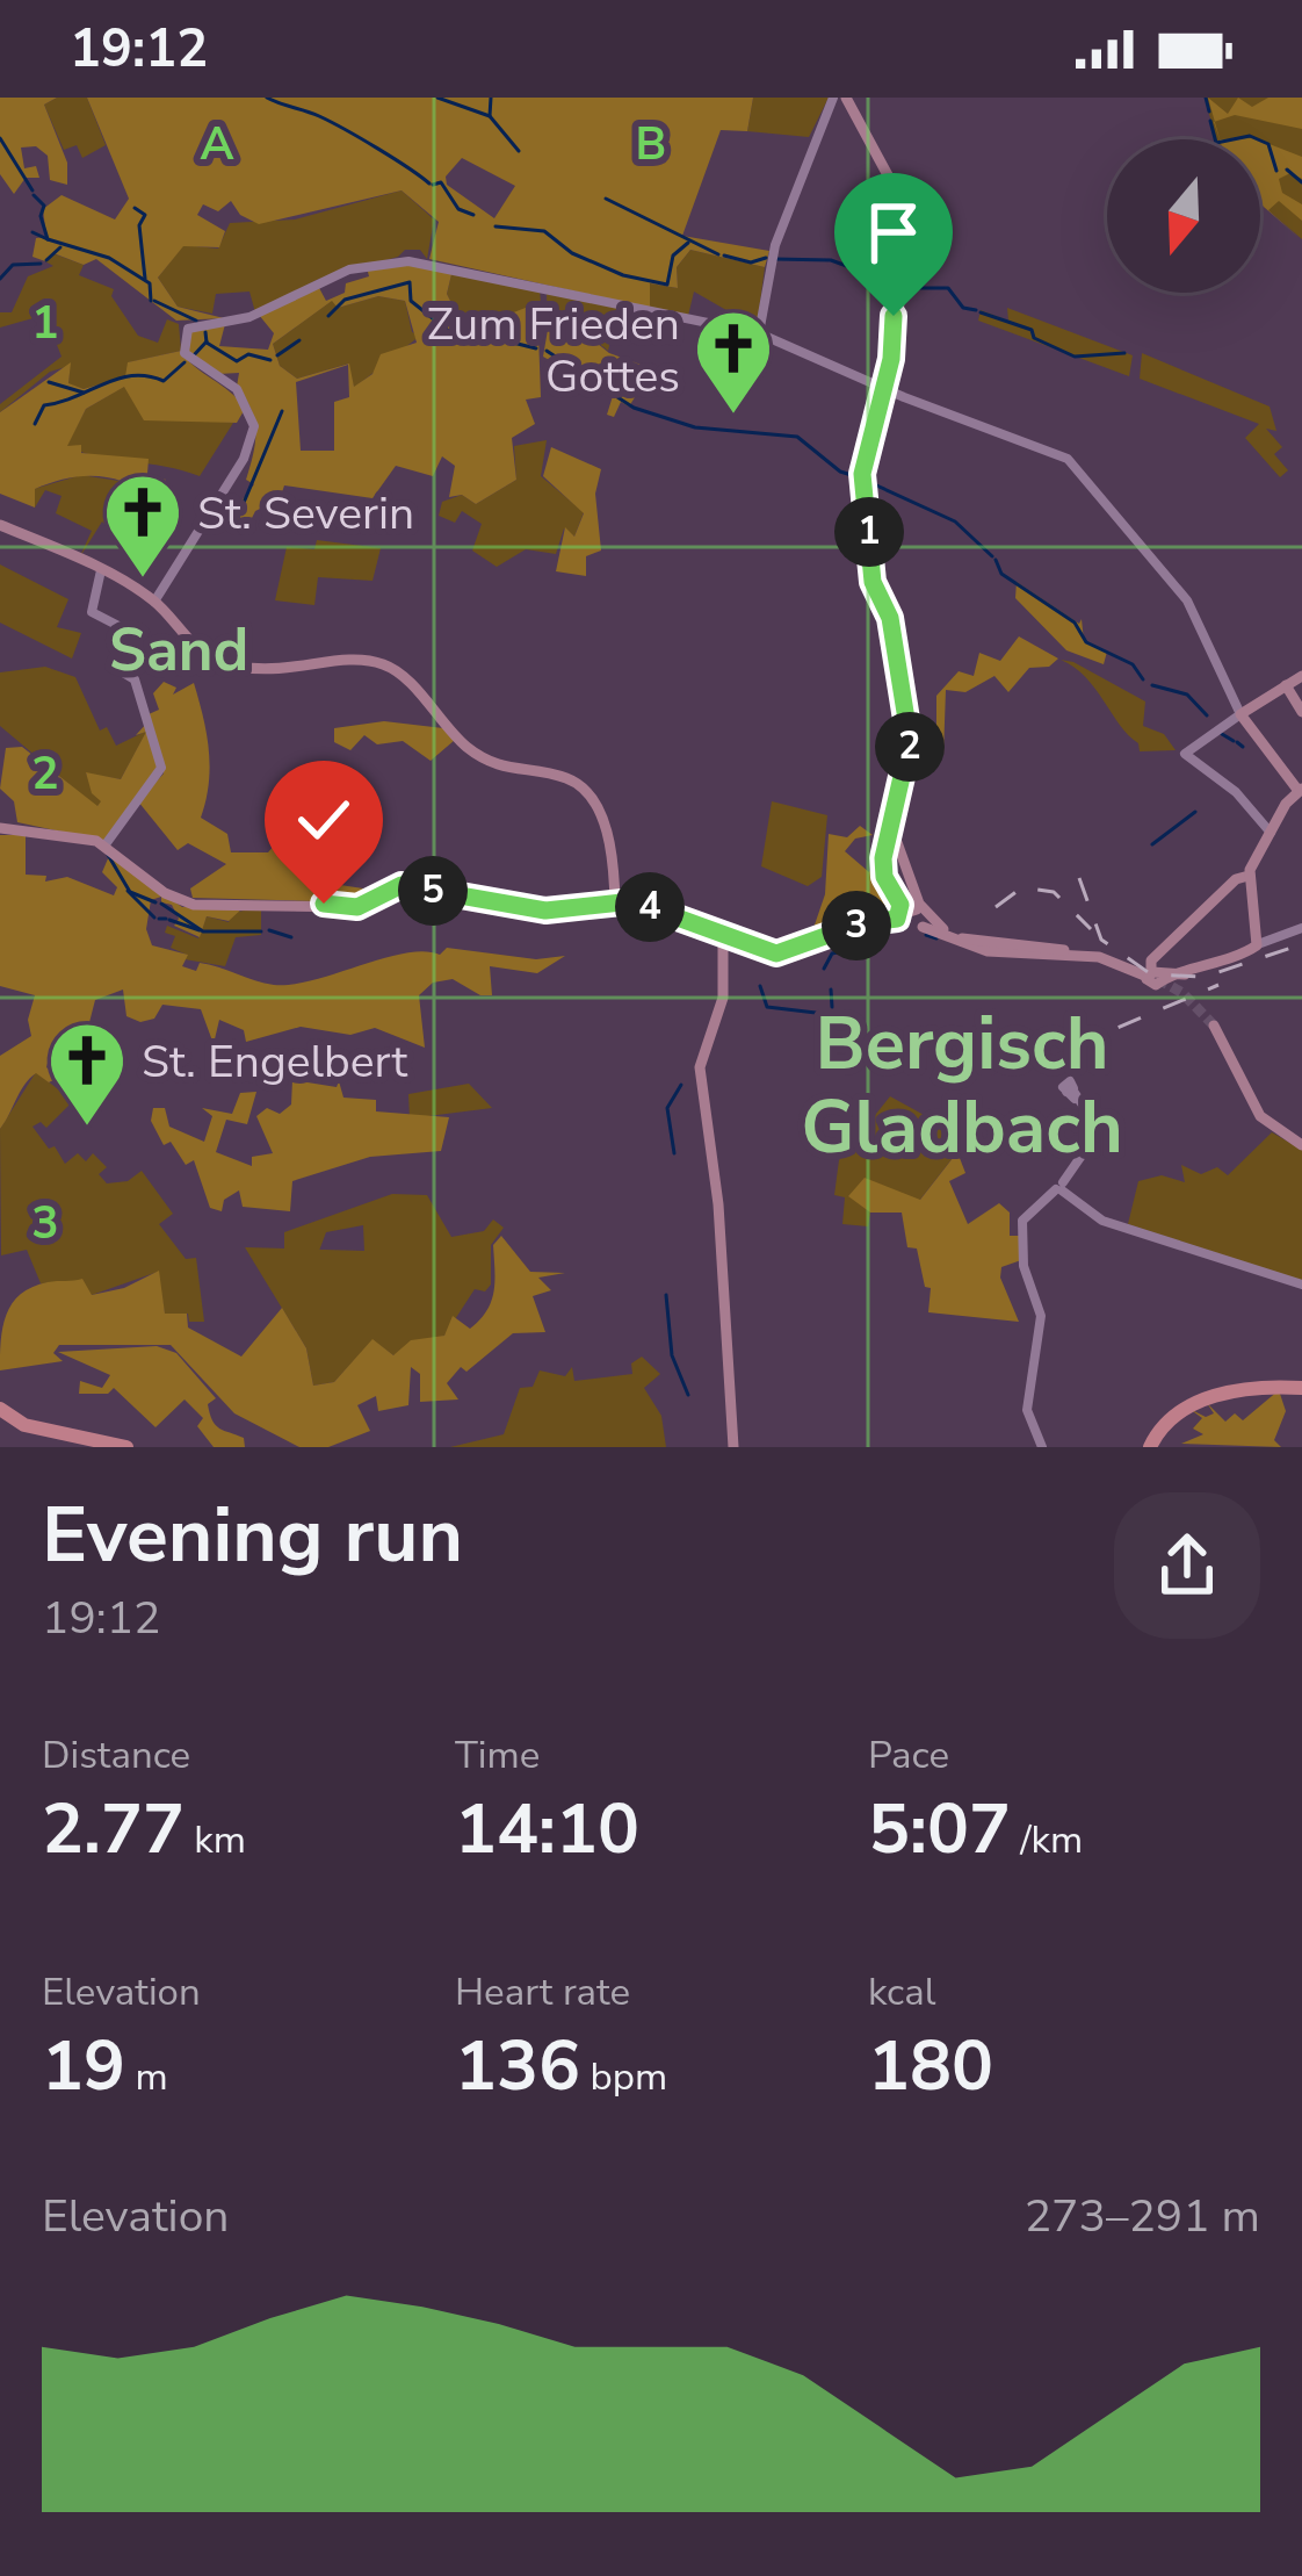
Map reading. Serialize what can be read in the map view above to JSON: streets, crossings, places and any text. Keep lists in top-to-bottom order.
{
  "districts": ["Sand", "Bergisch Gladbach"],
  "places": {
    "church": ["Zum Frieden Gottes", "St. Severin", "St. Engelbert"]
  },
  "north": "bottom",
  "page": {
    "status": "19:12",
    "pins": [
      "1",
      "2",
      "5",
      "4",
      "3"
    ],
    "heading": ["Evening run", "19:12"],
    "stats": [
      ["Distance", "2.77 km"],
      ["Time", "14:10"],
      ["Pace", "5:07 /km"],
      ["Elevation", "19 m"],
      ["Heart rate", "136 bpm"],
      ["kcal", "180"]
    ],
    "chart": ["Elevation", "273–291 m"]
  },
  "grid": {
    "columns": ["A", "B"],
    "rows": ["1", "2", "3"]
  }
}
